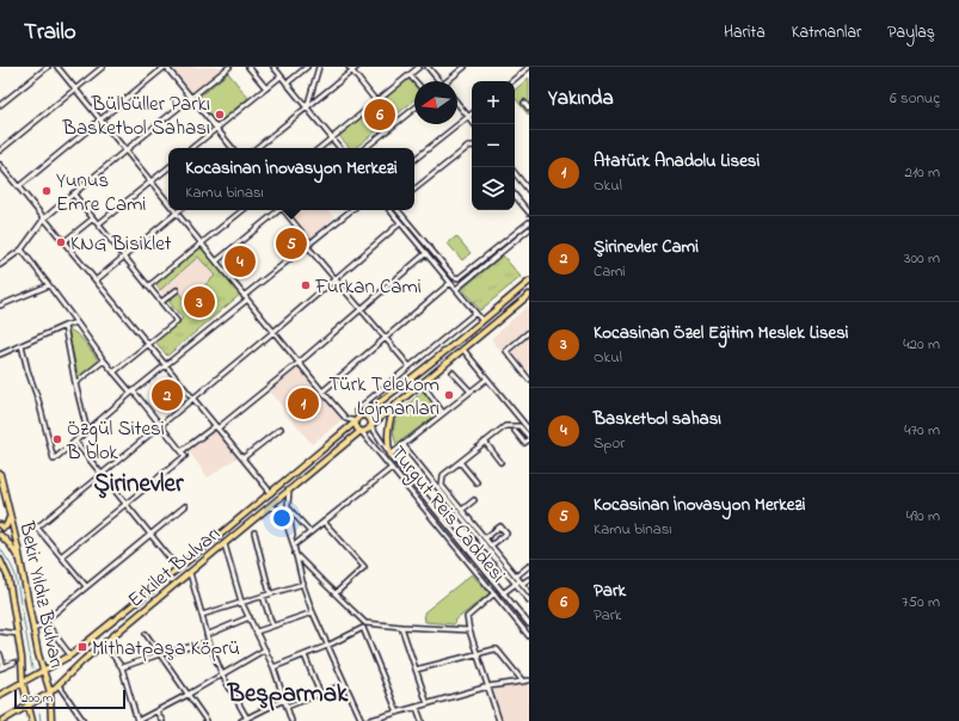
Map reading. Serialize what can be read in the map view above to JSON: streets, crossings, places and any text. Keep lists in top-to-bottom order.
{
  "streets": {
    "main road": ["Erkilet Bulvarı", "Bekir Yıldız Bulvarı"],
    "street": ["Turgut Reis Caddesi"]
  },
  "crossings": [
    ["Turgut Reis Caddesi", "Erkilet Bulvarı"],
    ["Erkilet Bulvarı", "Bekir Yıldız Bulvarı"]
  ],
  "districts": ["Şirinevler", "Beşparmak"],
  "places": {
    "other": [
      "Bülbüller Parkı Basketbol Sahası",
      "Yunus Emre Cami",
      "KNG Bisiklet",
      "Furkan Cami",
      "Türk Telekom Lojmanları",
      "Özgül Sitesi B blok"
    ],
    "transit": ["Mithatpaşa Köprü"]
  },
  "scale_bar": "200 m",
  "north": "left",
  "page": {
    "header": "Trailo",
    "nav": ["Harita", "Katmanlar", "Paylaş"],
    "heading": ["Yakında", "6 sonuç"],
    "map_buttons": ["+", "−"],
    "pins": [
      "6",
      "5",
      "4",
      "3",
      "2",
      "1"
    ],
    "list": [
      {
        "mark": "1",
        "name": "Atatürk Anadolu Lisesi",
        "note": "Okul",
        "value": "210 m"
      },
      {
        "mark": "2",
        "name": "Şirinevler Cami",
        "note": "Cami",
        "value": "300 m"
      },
      {
        "mark": "3",
        "name": "Kocasinan Özel Eğitim Meslek Lisesi",
        "note": "Okul",
        "value": "420 m"
      },
      {
        "mark": "4",
        "name": "Basketbol sahası",
        "note": "Spor",
        "value": "470 m"
      },
      {
        "mark": "5",
        "name": "Kocasinan İnovasyon Merkezi",
        "note": "Kamu binası",
        "value": "490 m"
      },
      {
        "mark": "6",
        "name": "Park",
        "note": "Park",
        "value": "750 m"
      }
    ],
    "popup": ["Kocasinan İnovasyon Merkezi", "Kamu binası"],
    "scale": "200 m"
  }
}
